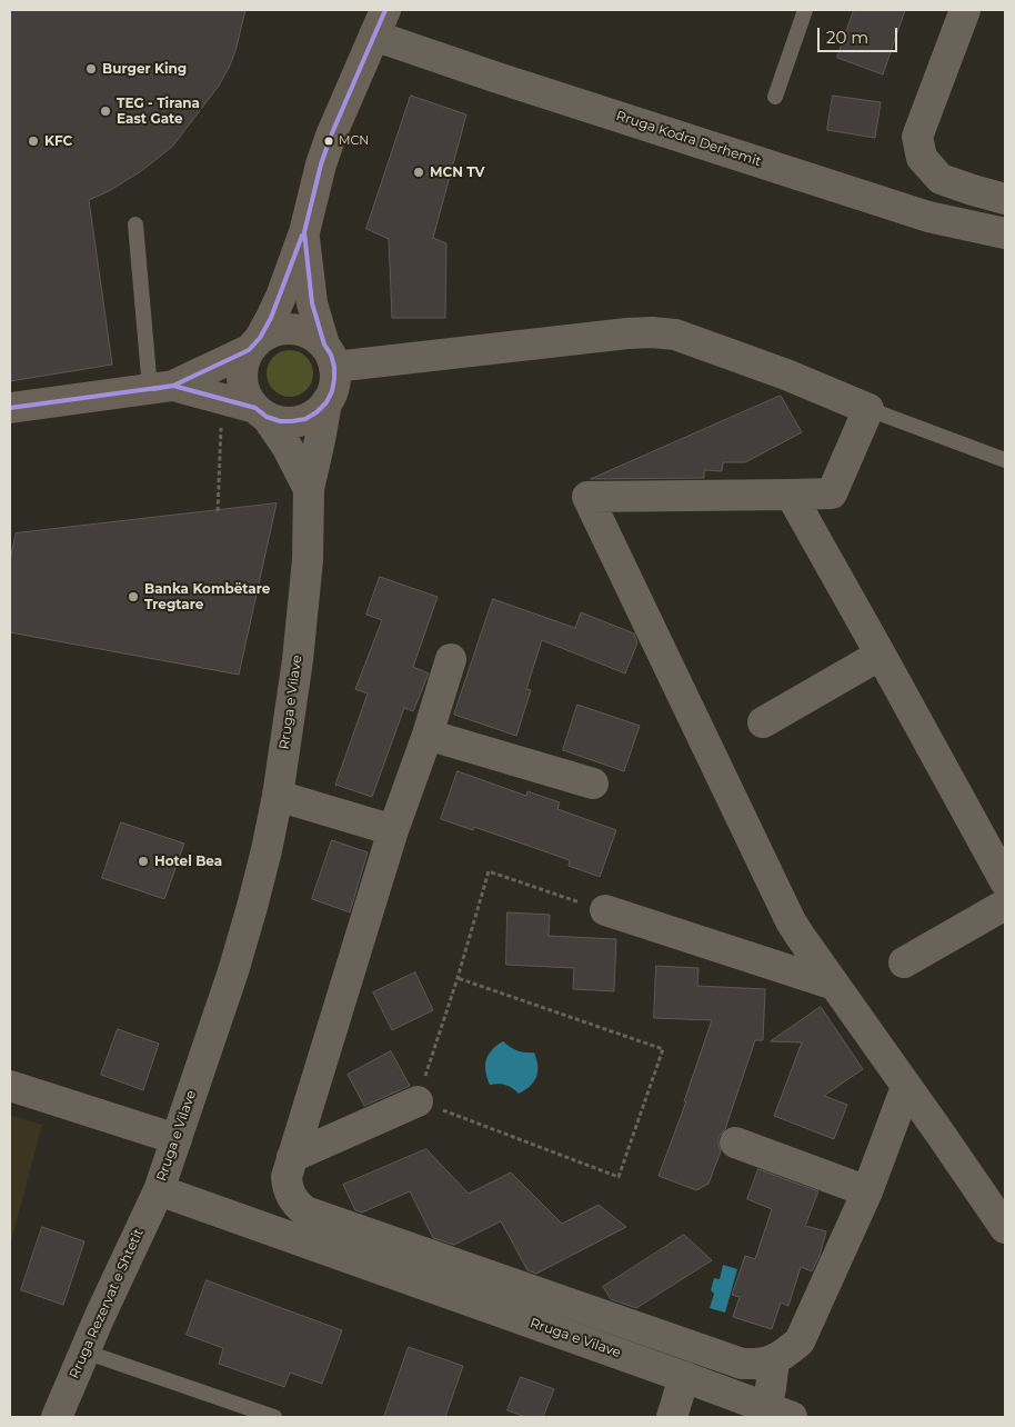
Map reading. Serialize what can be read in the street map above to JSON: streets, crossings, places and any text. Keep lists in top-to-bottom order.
{
  "streets": {
    "street": ["Rruga Kodra Derhemit", "Rruga e Vilave", "Rruga Rezervat e Shtetit"]
  },
  "crossings": [
    ["Rruga e Vilave", "Rruga Rezervat e Shtetit"]
  ],
  "places": [
    "Burger King",
    "TEG - Tirana East Gate",
    "KFC",
    "MCN",
    "MCN TV",
    "Banka Kombëtare Tregtare",
    "Hotel Bea"
  ],
  "scale_bar": "20 m"
}
